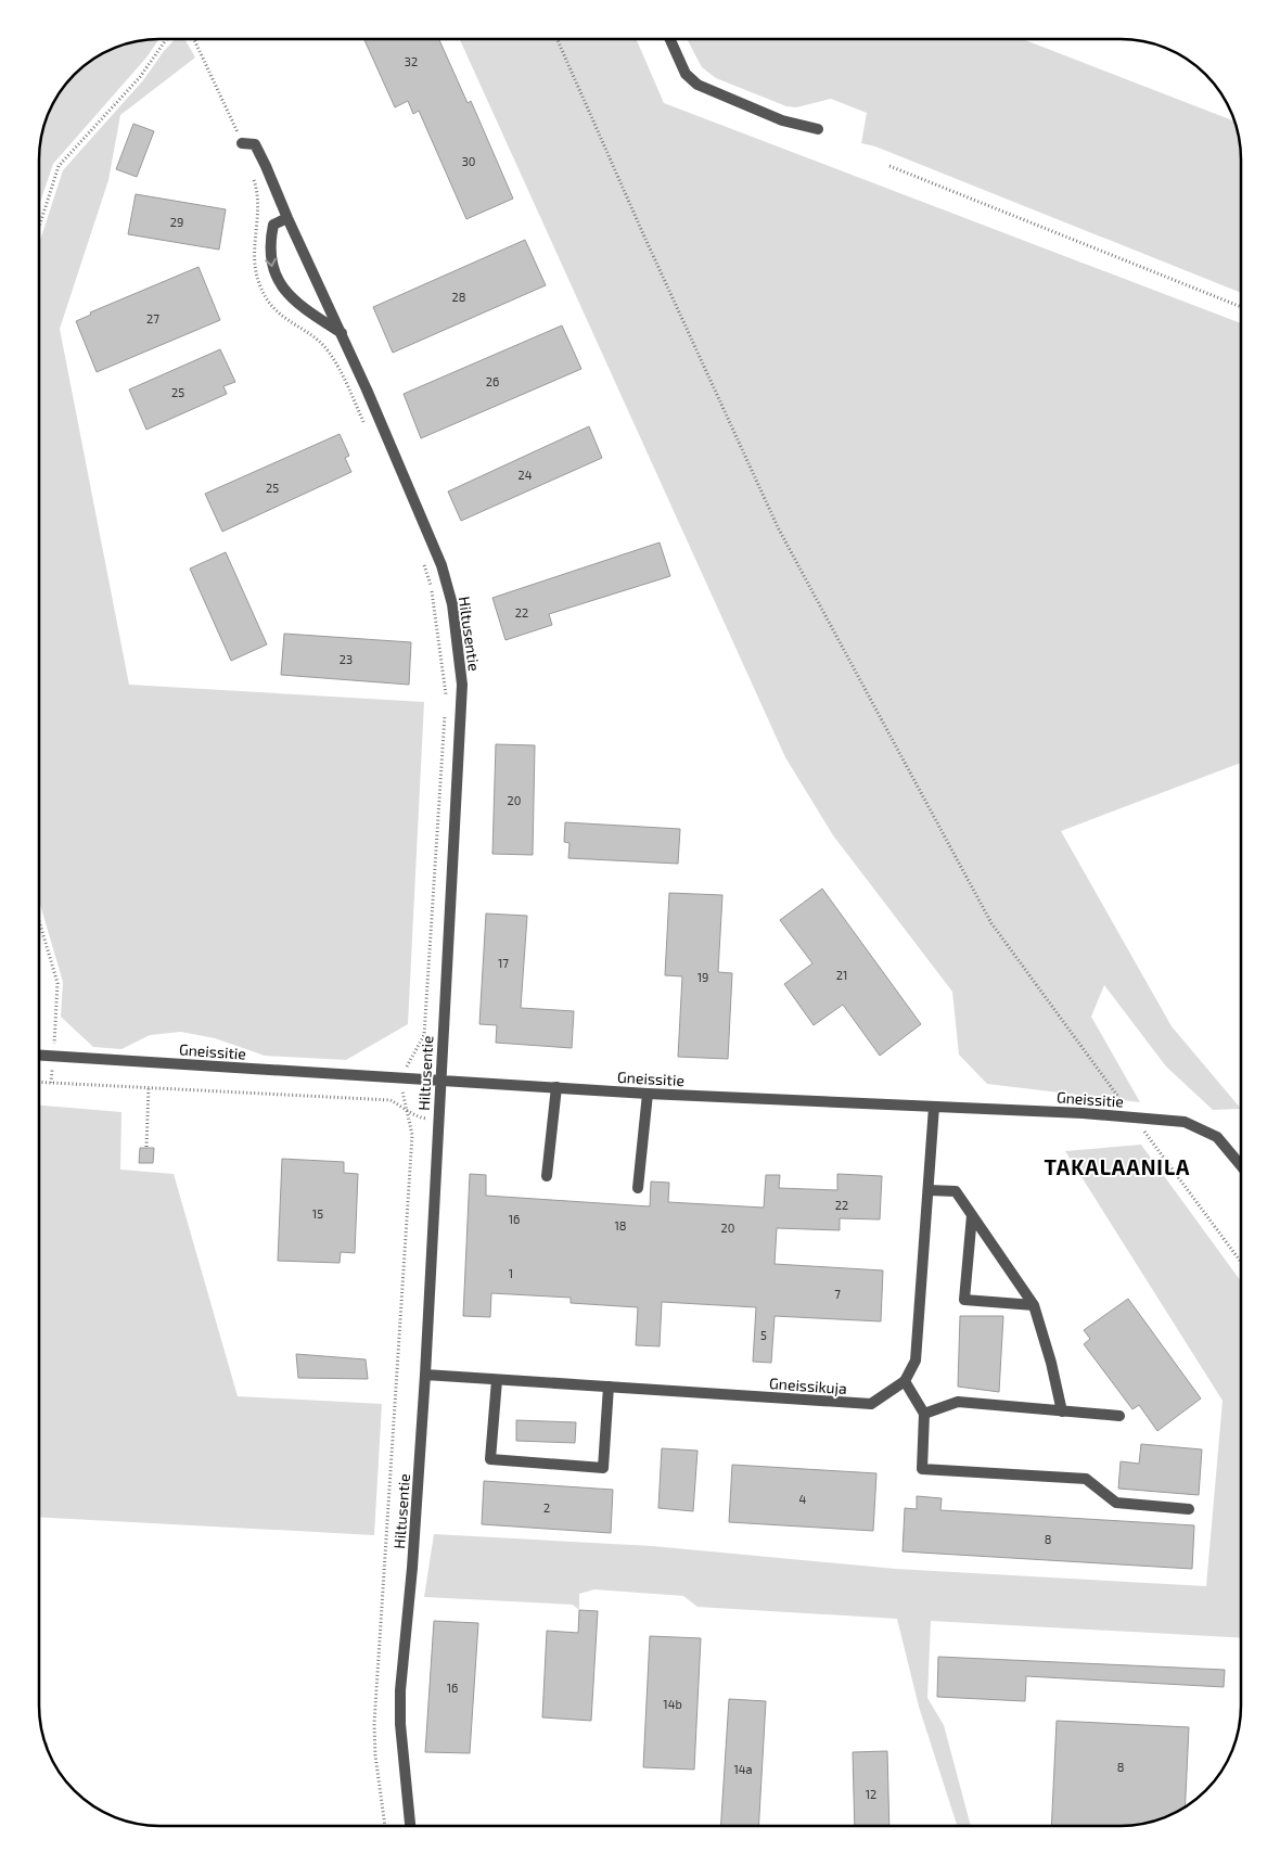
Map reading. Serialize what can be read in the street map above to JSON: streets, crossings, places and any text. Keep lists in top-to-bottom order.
{
  "streets": {
    "street": ["Hiltusentie", "Gneissitie", "Gneissikuja"]
  },
  "crossings": [
    ["Hiltusentie", "Gneissitie"],
    ["Hiltusentie", "Gneissikuja"]
  ],
  "districts": ["TAKALAANILA"],
  "house_numbers": [
    "32",
    "30",
    "29",
    "28",
    "27",
    "26",
    "25",
    "24",
    "25",
    "22",
    "23",
    "20",
    "17",
    "21",
    "19",
    "22",
    "15",
    "16",
    "18",
    "20",
    "1",
    "7",
    "5",
    "4",
    "2",
    "8",
    "16",
    "14b",
    "8",
    "14a",
    "12"
  ]
}
